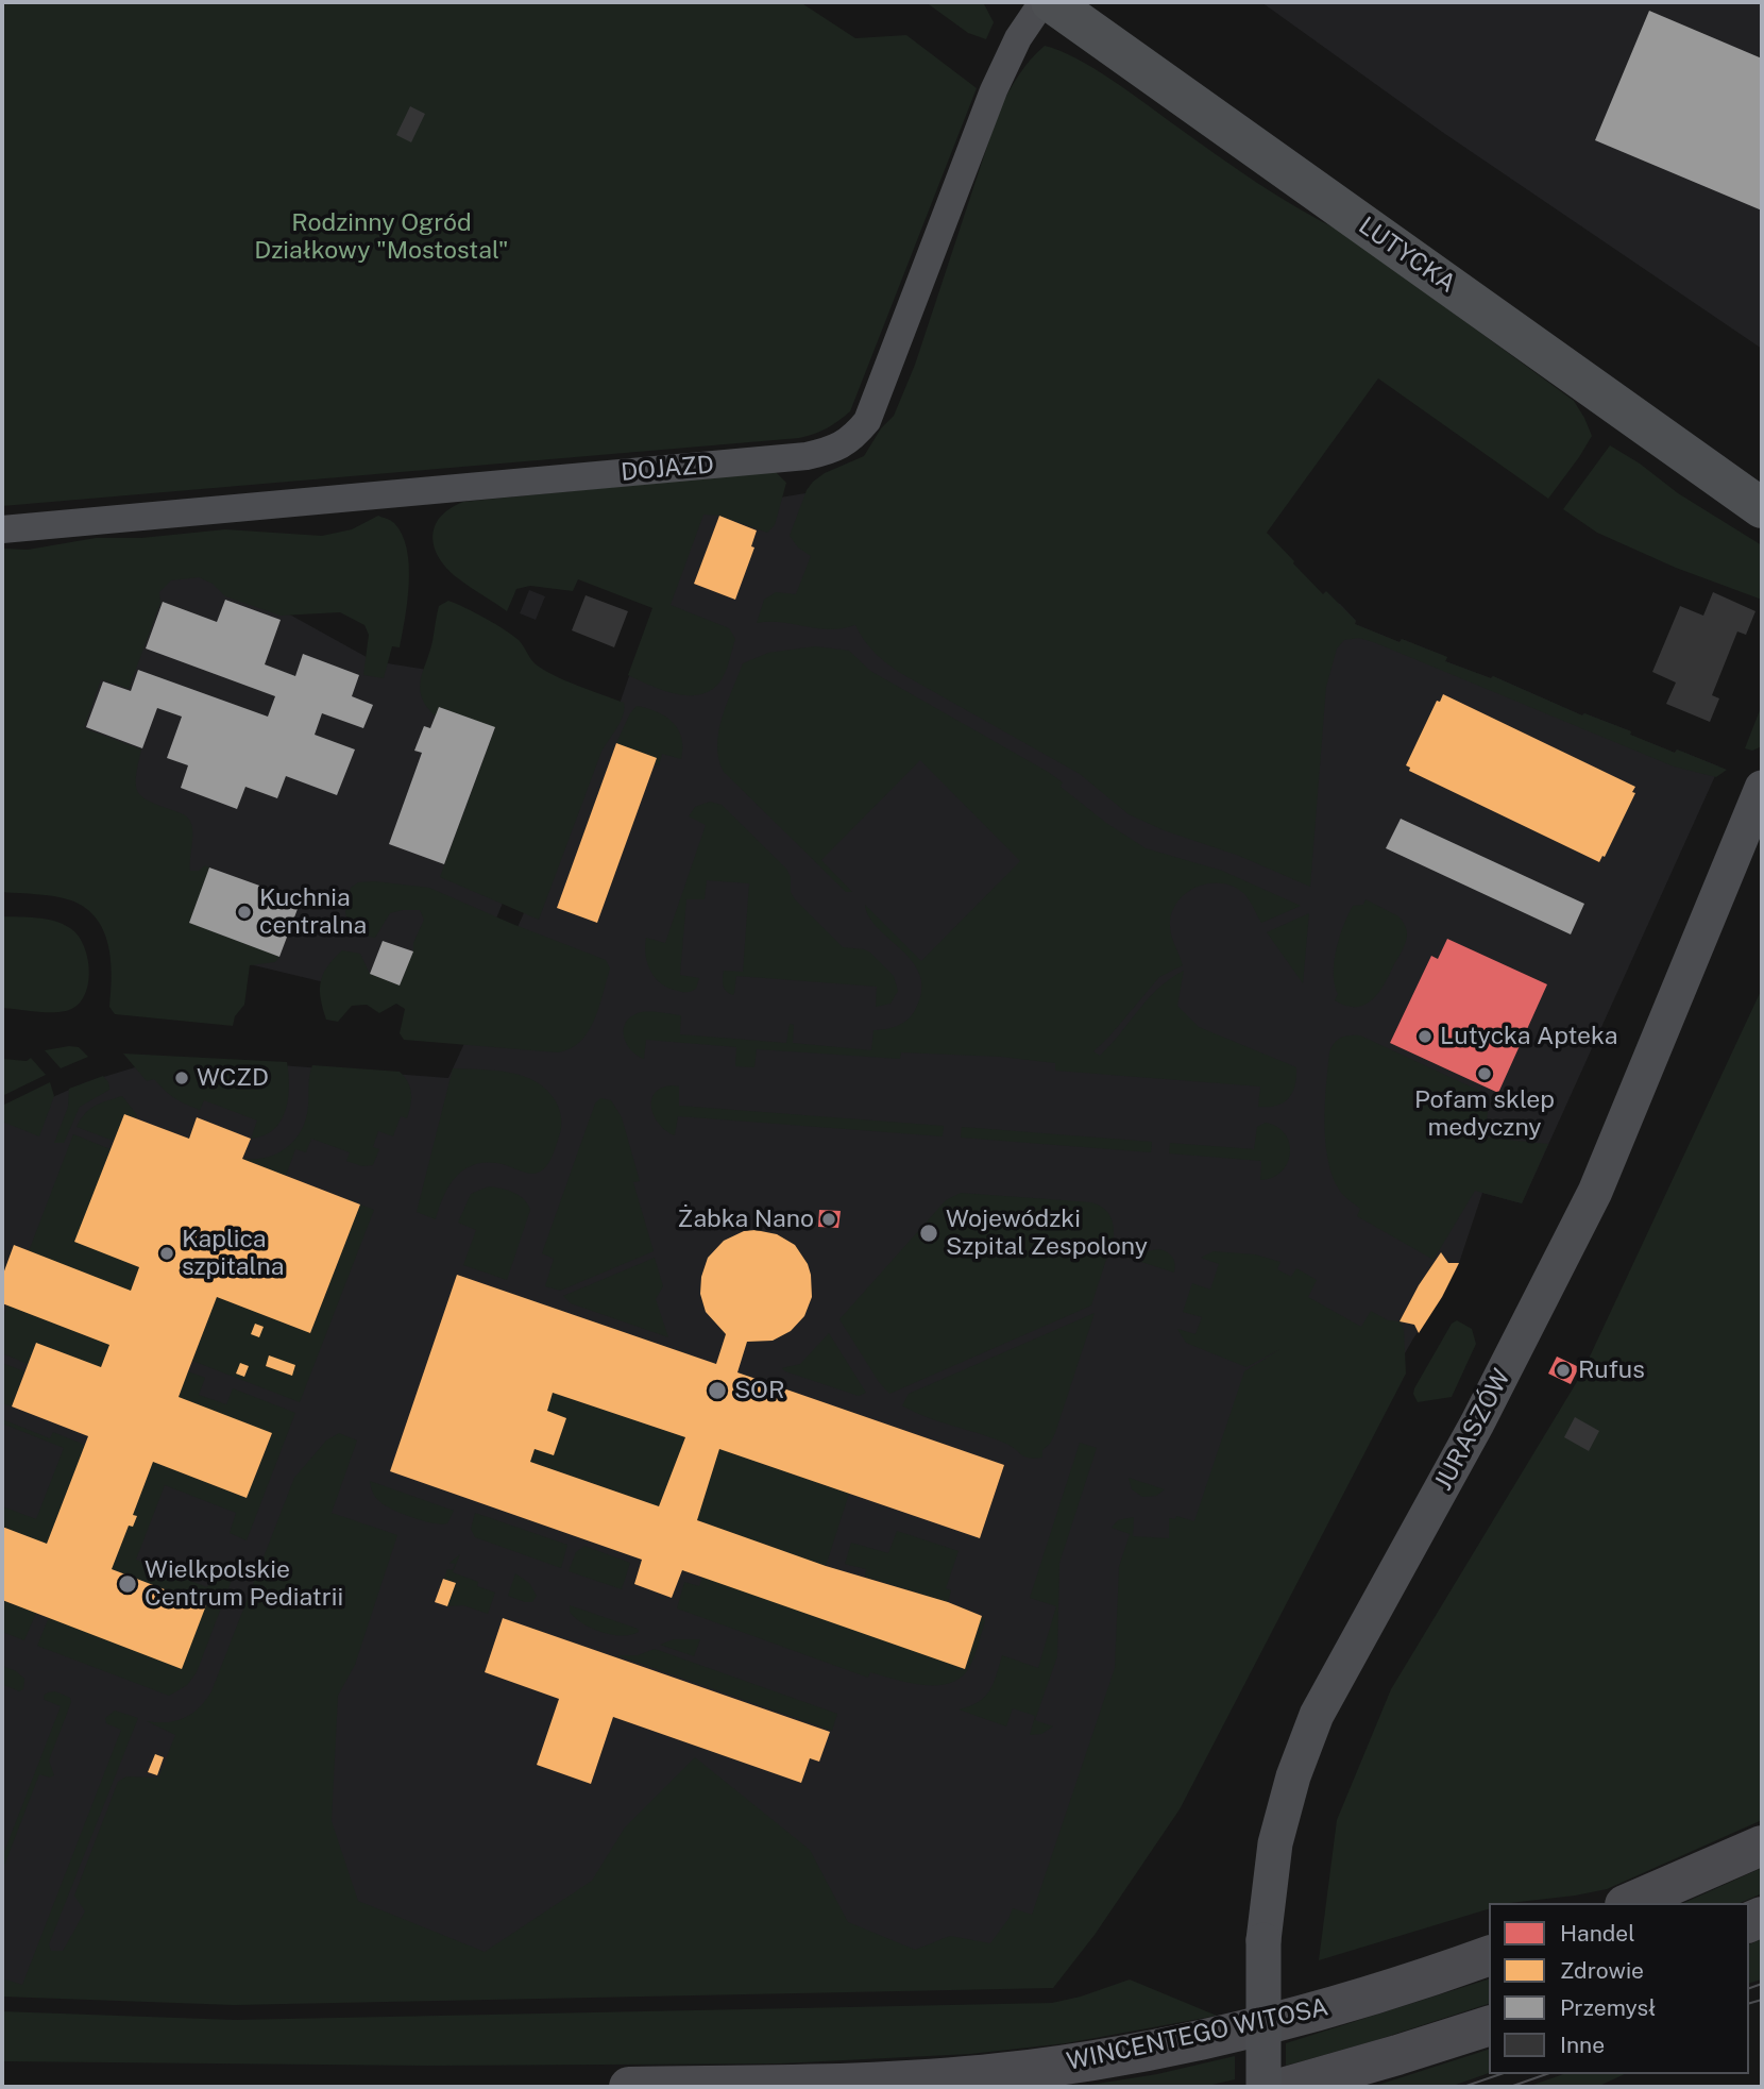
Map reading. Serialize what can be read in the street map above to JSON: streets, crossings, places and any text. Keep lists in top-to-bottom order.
{
  "streets": {
    "main road": ["LUTYCKA", "WINCENTEGO WITOSA"],
    "street": ["DOJAZD", "JURASZÓW"]
  },
  "parks": ["Rodzinny Ogród Działkowy \"Mostostal\""],
  "places": [
    "Kuchnia centralna",
    "Lutycka Apteka",
    "Pofam sklep medyczny",
    "WCZD",
    "Żabka Nano",
    "Wojewódzki Szpital Zespolony",
    "Kaplica szpitalna",
    "Rufus",
    "SOR",
    "Wielkpolskie Centrum Pediatrii"
  ],
  "legend": [
    "Handel",
    "Zdrowie",
    "Przemysł",
    "Inne"
  ]
}
